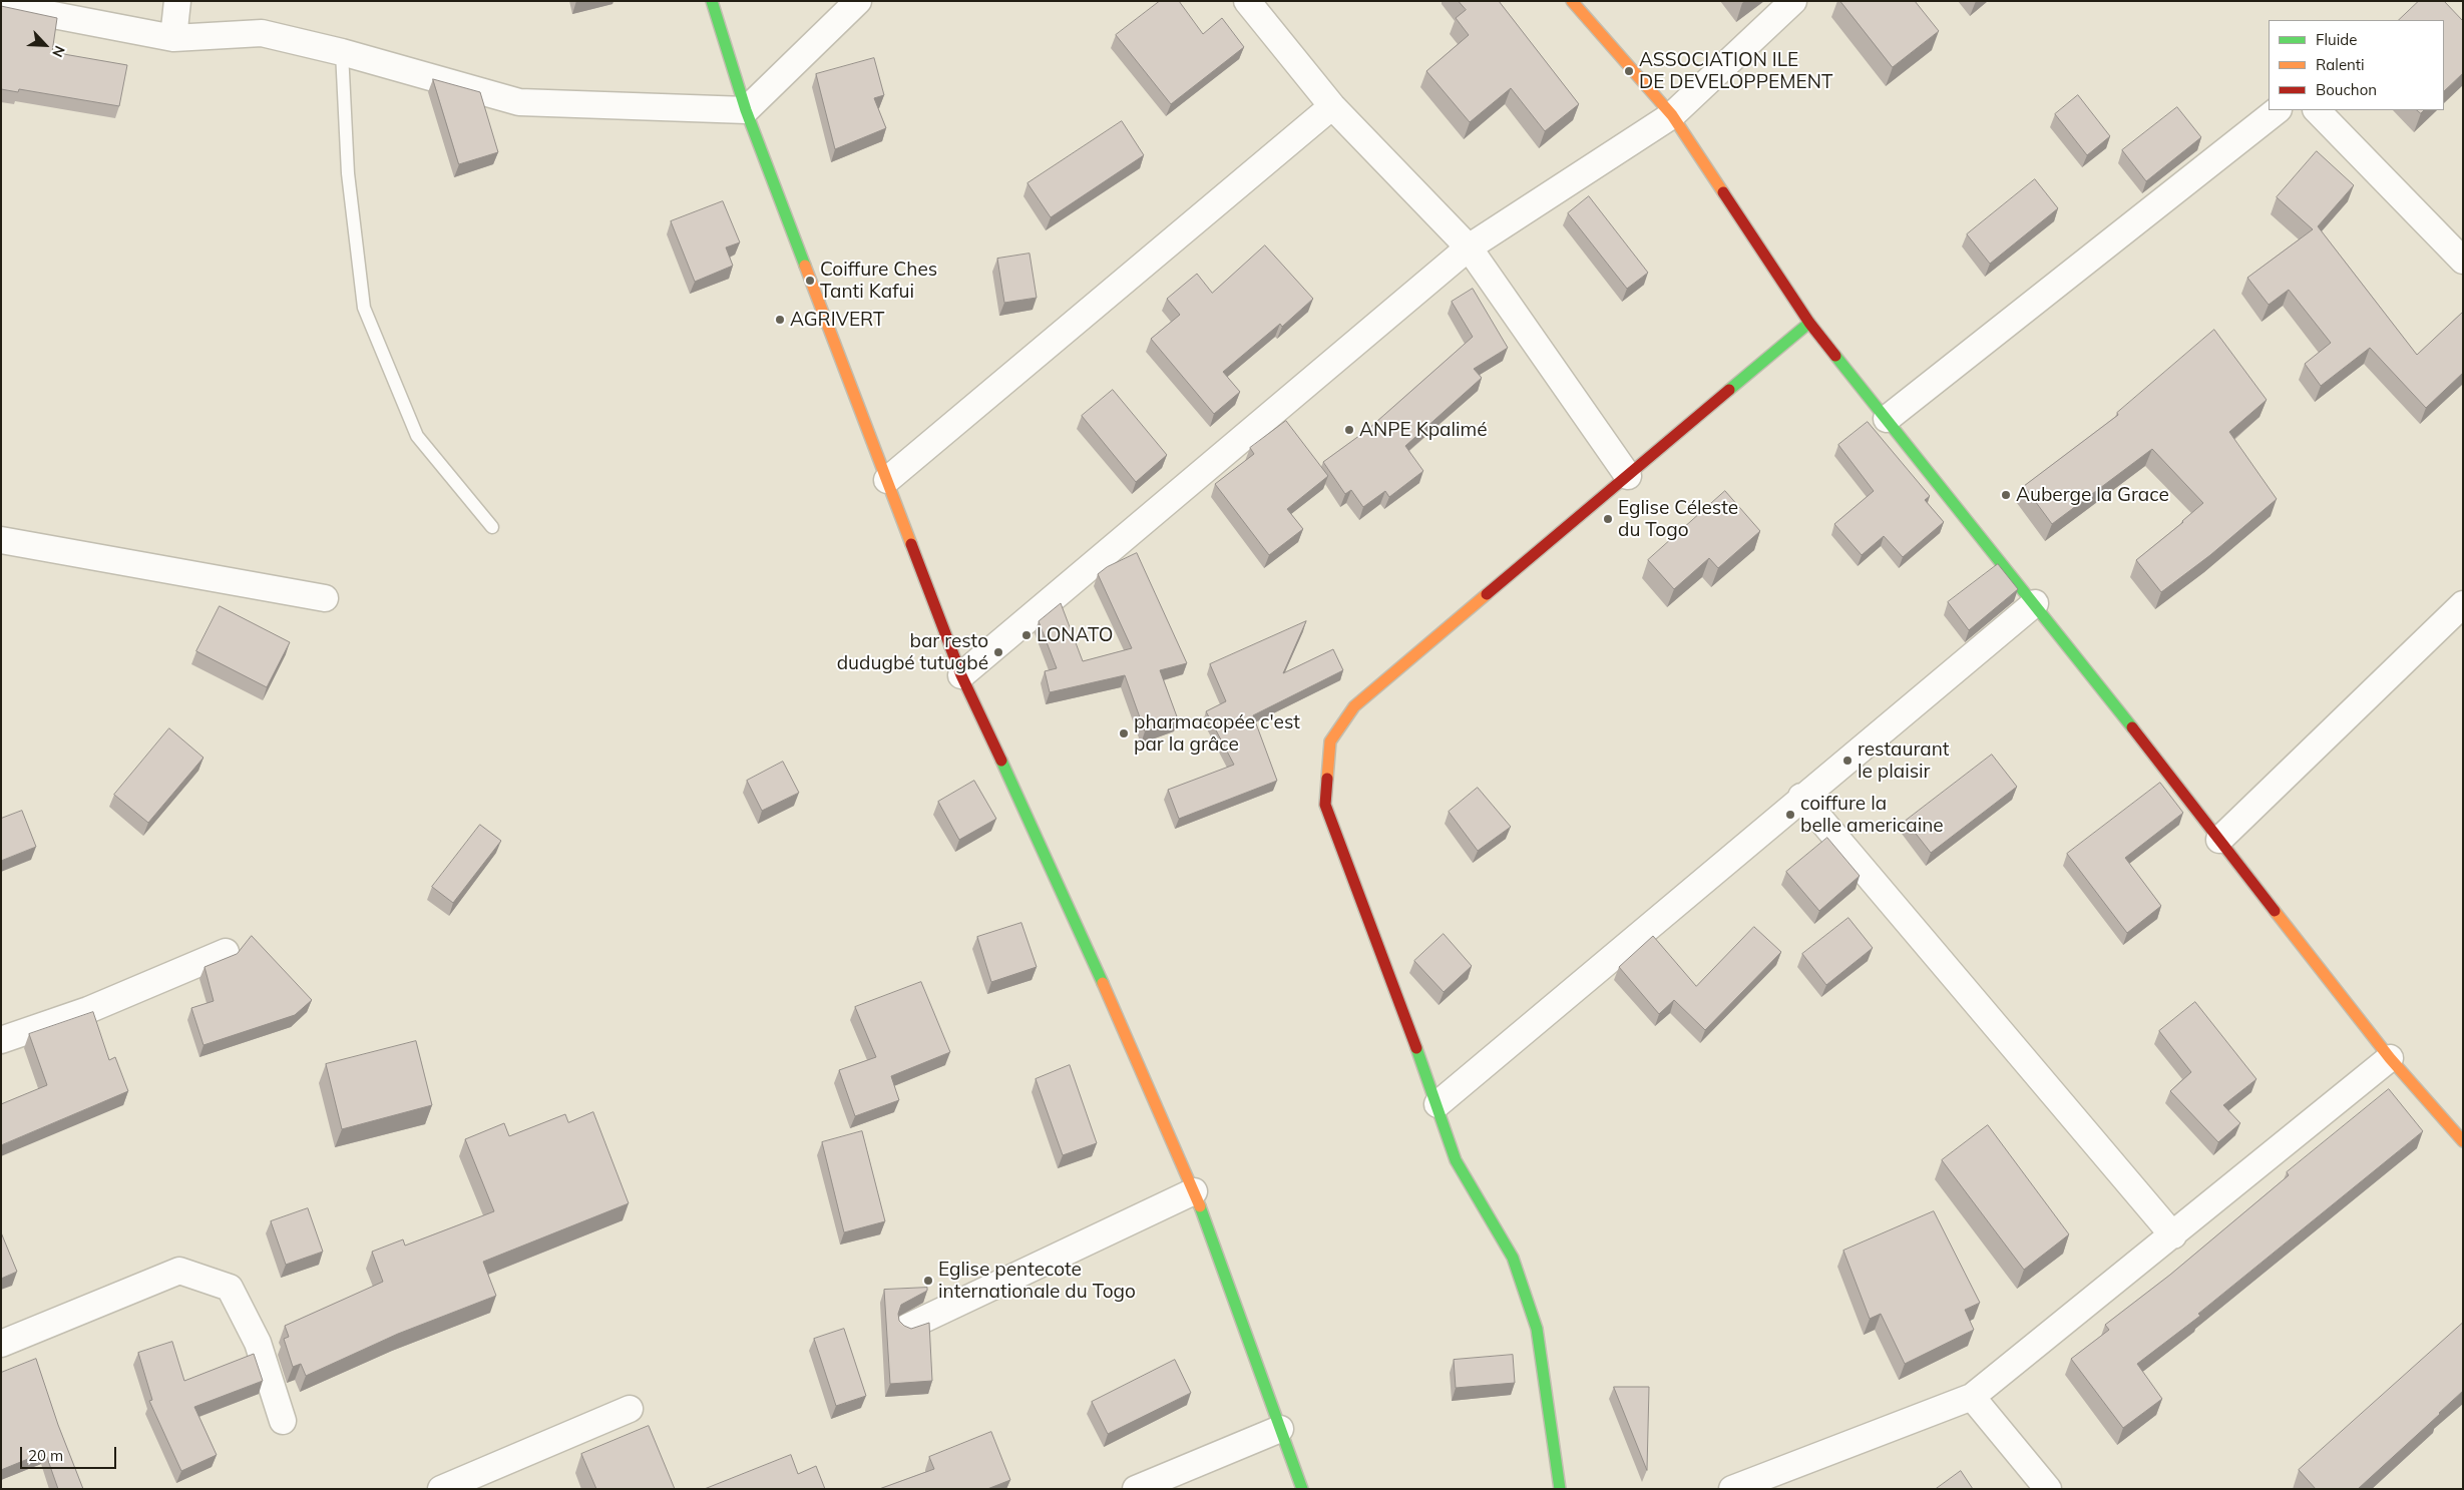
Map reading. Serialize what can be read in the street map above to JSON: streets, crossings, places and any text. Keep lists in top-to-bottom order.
{
  "places": [
    "ASSOCIATION ILE DE DEVELOPPEMENT",
    "Coiffure Ches Tanti Kafui",
    "AGRIVERT",
    "ANPE Kpalimé",
    "Auberge la Grace",
    "Eglise Céleste du Togo",
    "LONATO",
    "bar resto dudugbé tutugbé",
    "pharmacopée c'est par la grâce",
    "restaurant le plaisir",
    "coiffure la belle americaine",
    "Eglise pentecote internationale du Togo"
  ],
  "legend": ["Fluide", "Ralenti", "Bouchon"],
  "scale_bar": "20 m",
  "north": "bottom right"
}
